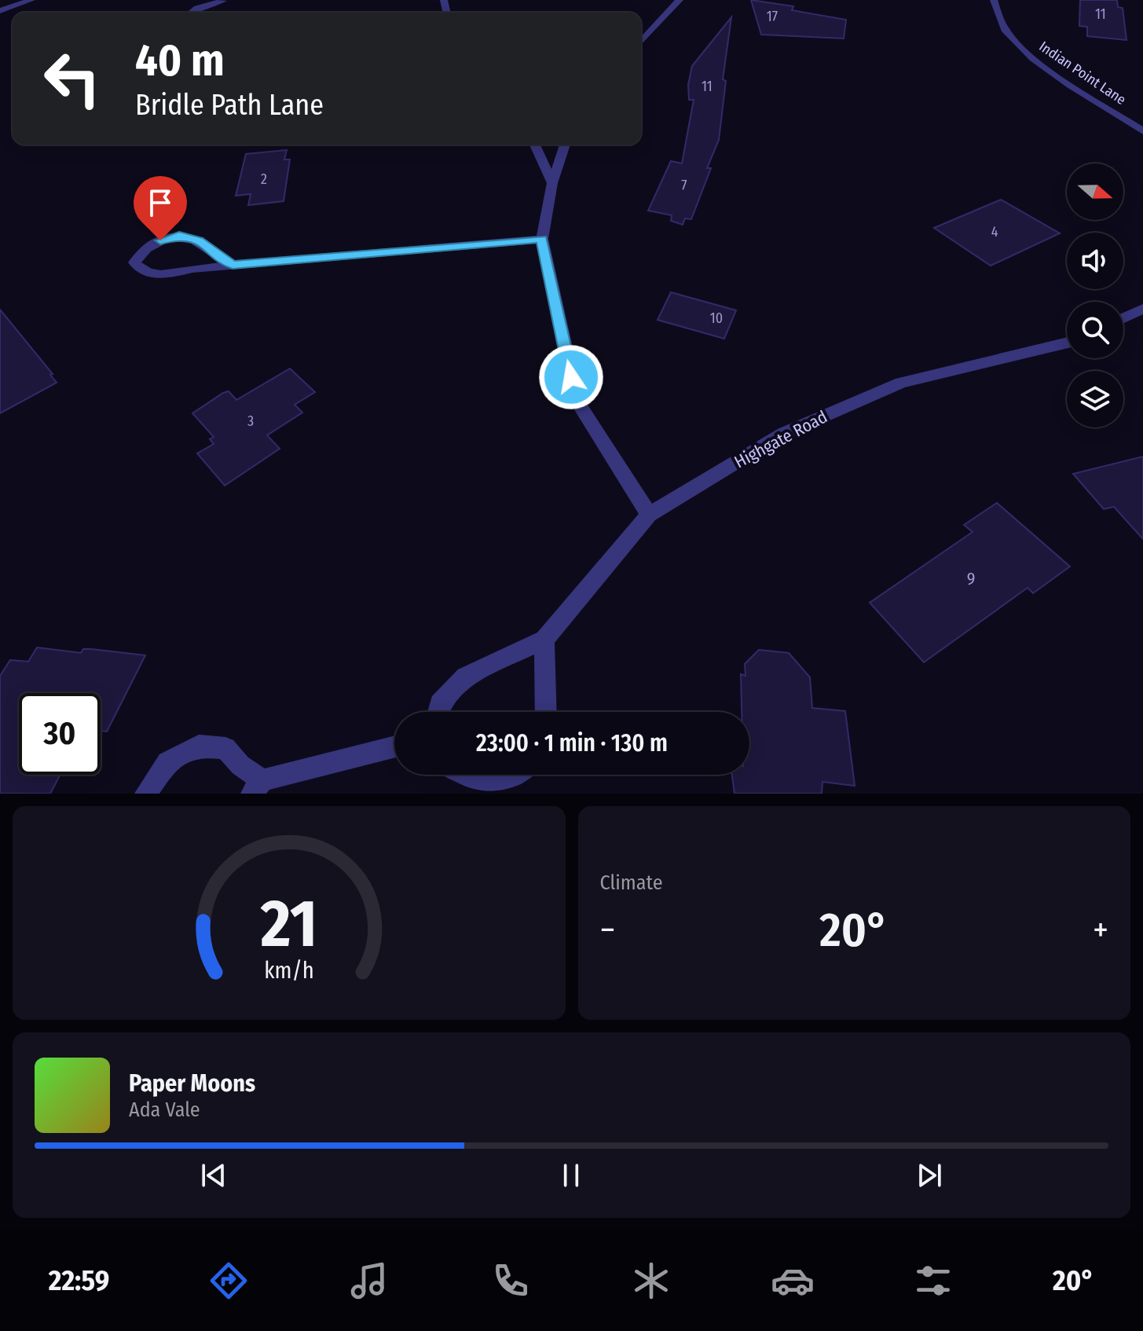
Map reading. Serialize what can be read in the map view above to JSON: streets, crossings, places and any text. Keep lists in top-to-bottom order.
{
  "streets": {
    "street": ["Indian Point Lane", "Highgate Road"]
  },
  "house_numbers": [
    "11",
    "17",
    "11",
    "2",
    "7",
    "4",
    "10",
    "3",
    "9"
  ],
  "north": "right",
  "page": {
    "turn": ["40 m", "Bridle Path Lane"],
    "limit": "30",
    "trip": "23:00 · 1 min · 130 m",
    "tile": "Climate",
    "heat": ["−", "20°", "+"],
    "song": ["Paper Moons", "Ada Vale"],
    "tabs": ["22:59", "20°"],
    "gauge": ["21", "km/h"]
  }
}
